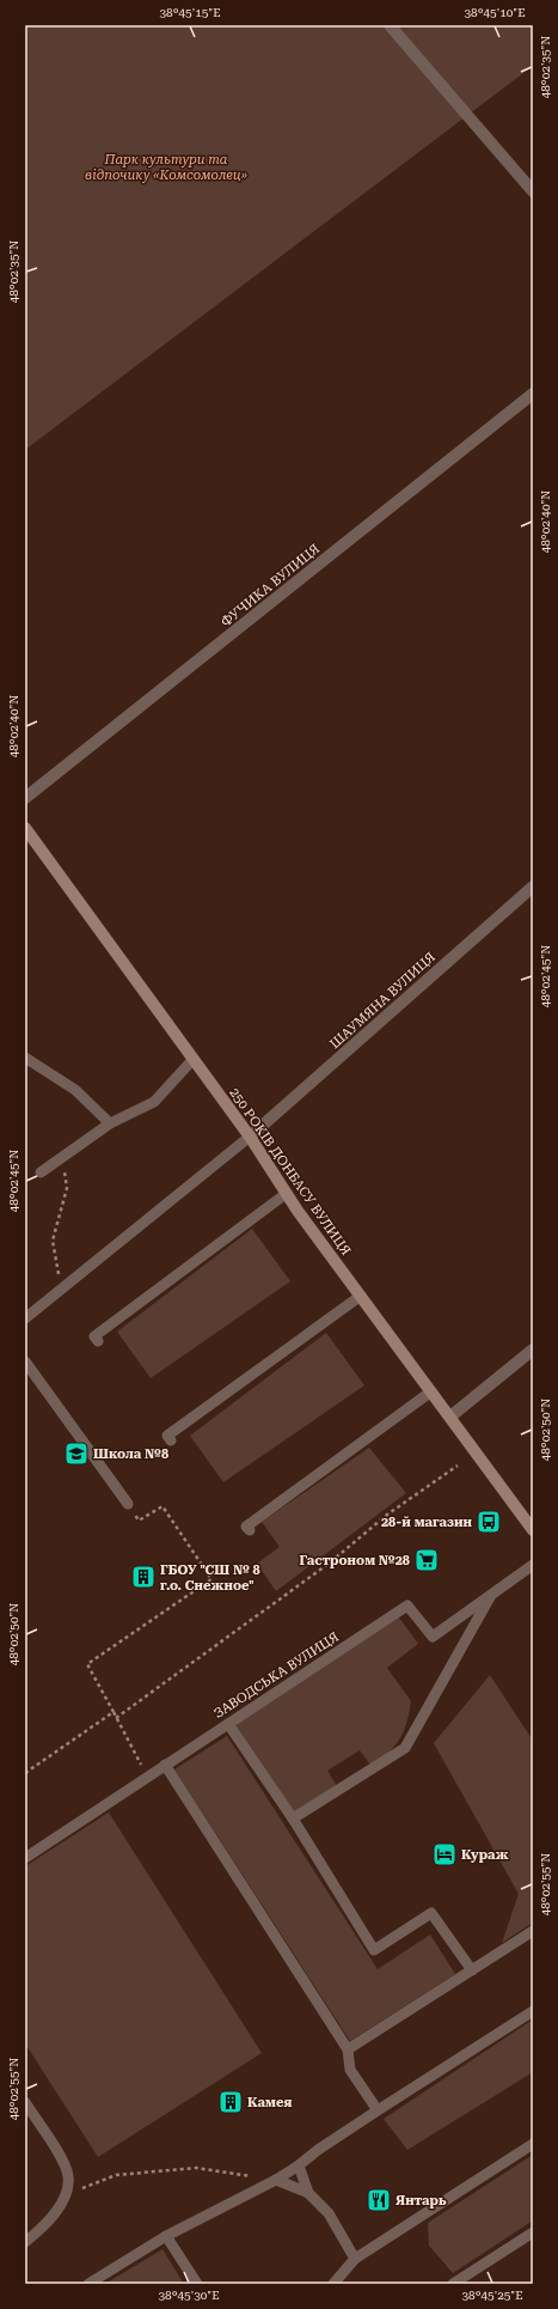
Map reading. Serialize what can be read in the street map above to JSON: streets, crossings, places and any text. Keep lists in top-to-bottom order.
{
  "streets": {
    "street": ["ФУЧИКА ВУЛИЦЯ", "ШАУМЯНА ВУЛИЦЯ", "250 РОКІВ ДОНБАСУ ВУЛИЦЯ"],
    "lane": ["ЗАВОДСЬКА ВУЛИЦЯ"]
  },
  "crossings": [
    ["ШАУМЯНА ВУЛИЦЯ", "250 РОКІВ ДОНБАСУ ВУЛИЦЯ"]
  ],
  "parks": ["Парк культури та відпочику «Комсомолец»"],
  "places": {
    "school or university": ["Школа №8"],
    "bus stop": ["28-й магазин"],
    "supermarket": ["Гастроном №28"],
    "building": ["ГБОУ \"СШ № 8 г.о. Снежное\"", "Камея"],
    "hotel": ["Кураж"],
    "restaurant": ["Янтарь"]
  },
  "coordinates": [
    "38°45'15\"E",
    "38°45'10\"E",
    "48°02'35\"N",
    "48°02'40\"N",
    "48°02'45\"N",
    "48°02'50\"N",
    "48°02'55\"N",
    "38°45'30\"E",
    "38°45'25\"E"
  ]
}
